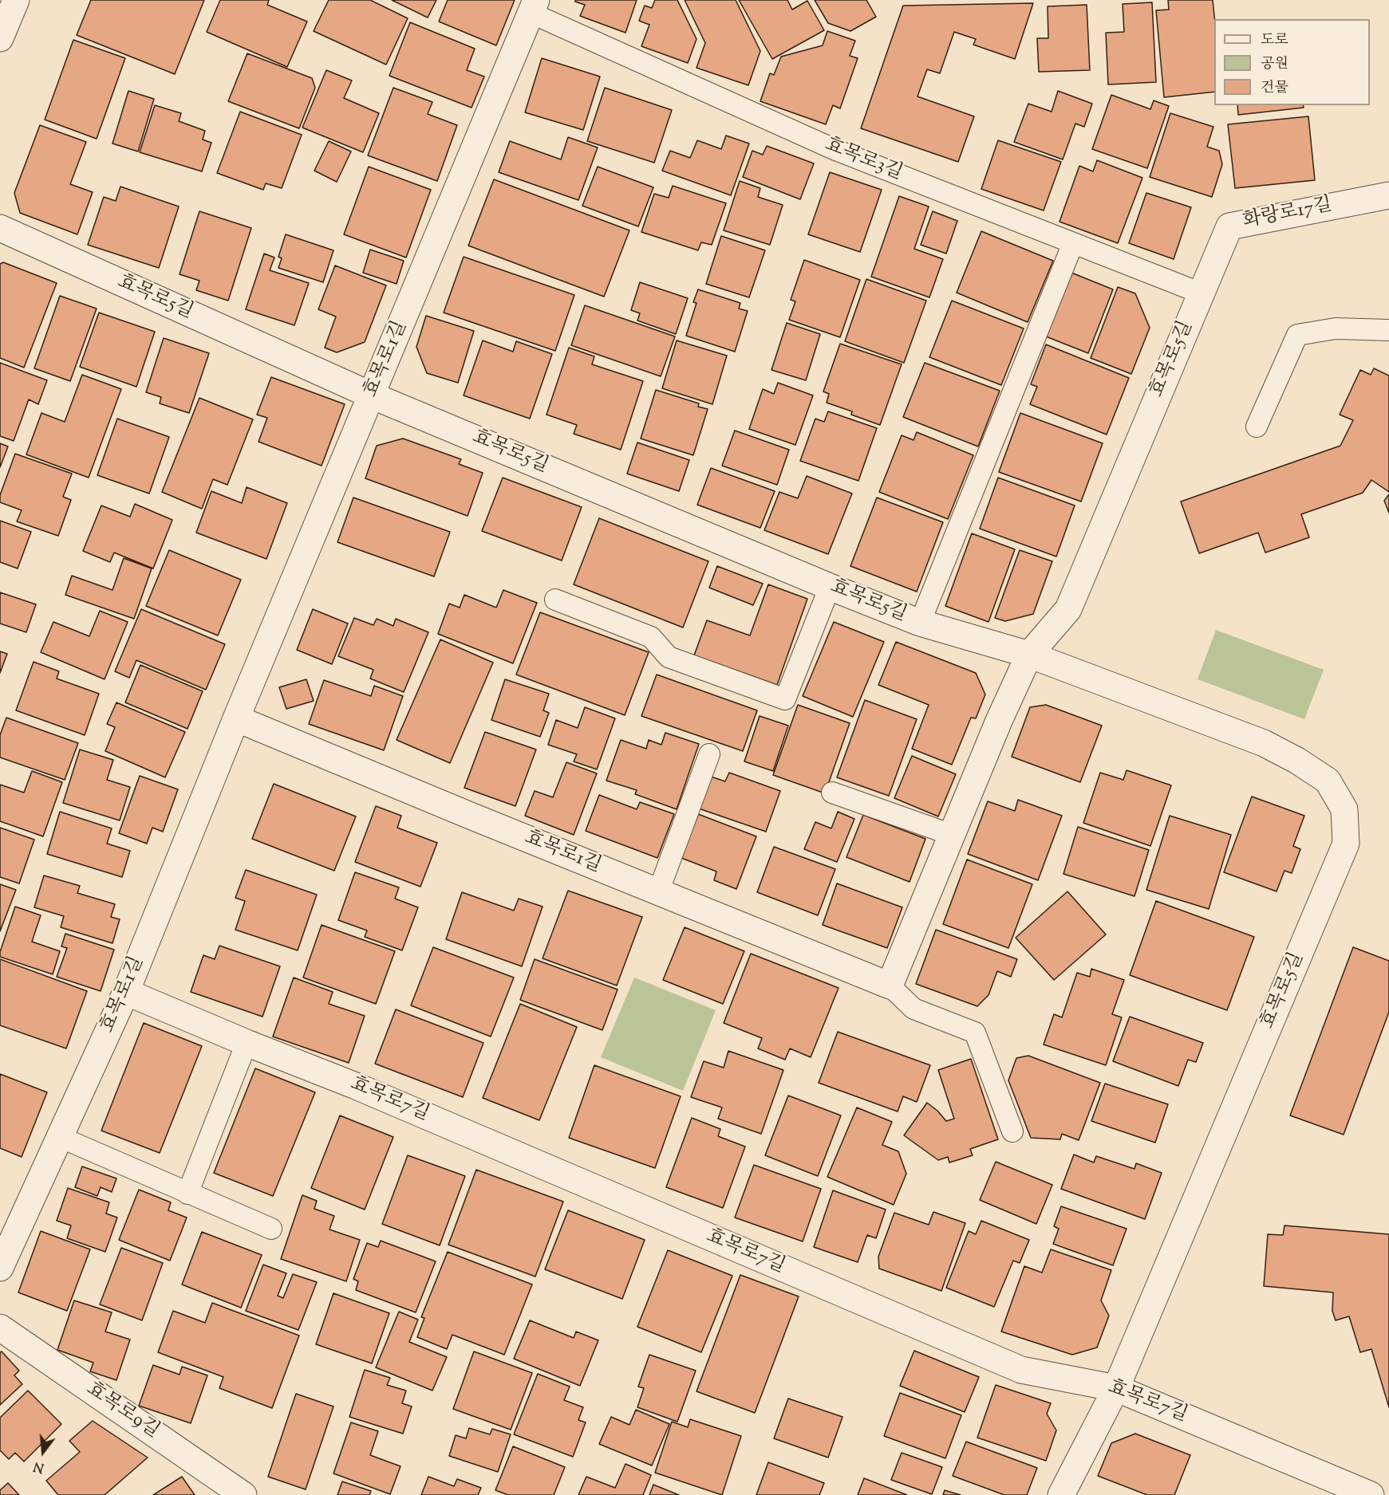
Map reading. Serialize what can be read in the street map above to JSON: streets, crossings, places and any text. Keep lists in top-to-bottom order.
{
  "streets": {
    "street": [
      "화랑로17길",
      "효목로5길",
      "효목로1길",
      "효목로7길",
      "효목로9길"
    ],
    "lane": ["효목로3길"]
  },
  "crossings": [
    ["효목로3길", "화랑로17길"],
    ["효목로3길", "효목로5길"],
    ["효목로3길", "효목로1길"],
    ["화랑로17길", "효목로5길"],
    ["효목로5길", "효목로1길"],
    ["효목로5길", "효목로7길"],
    ["효목로1길", "효목로7길"]
  ],
  "legend": ["도로", "공원", "건물"],
  "north": "bottom"
}
